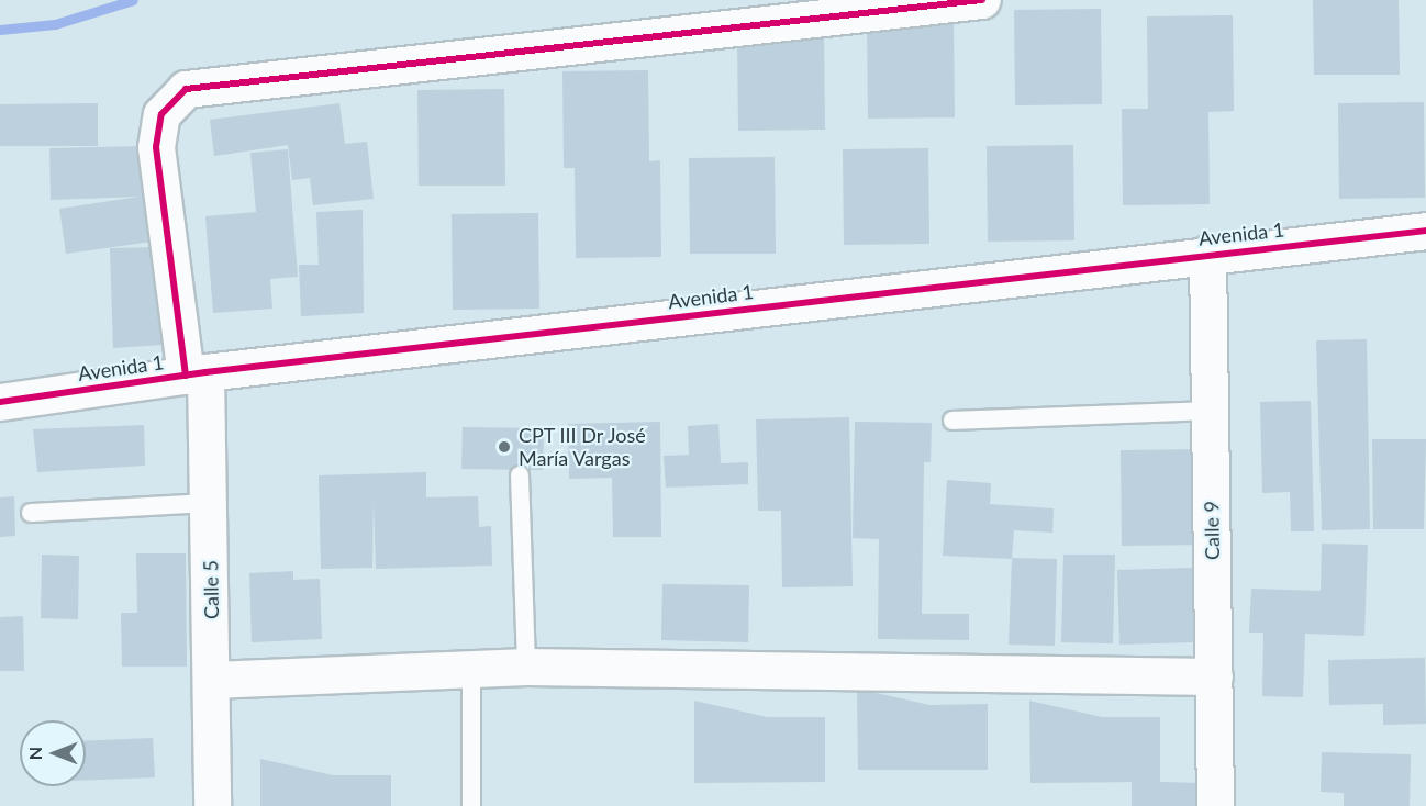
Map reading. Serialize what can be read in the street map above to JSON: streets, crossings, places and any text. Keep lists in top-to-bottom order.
{
  "streets": {
    "street": ["Avenida 1", "Calle 9", "Calle 5"]
  },
  "crossings": [
    ["Avenida 1", "Calle 9"],
    ["Avenida 1", "Calle 5"]
  ],
  "places": ["CPT III Dr José María Vargas"],
  "north": "left"
}
